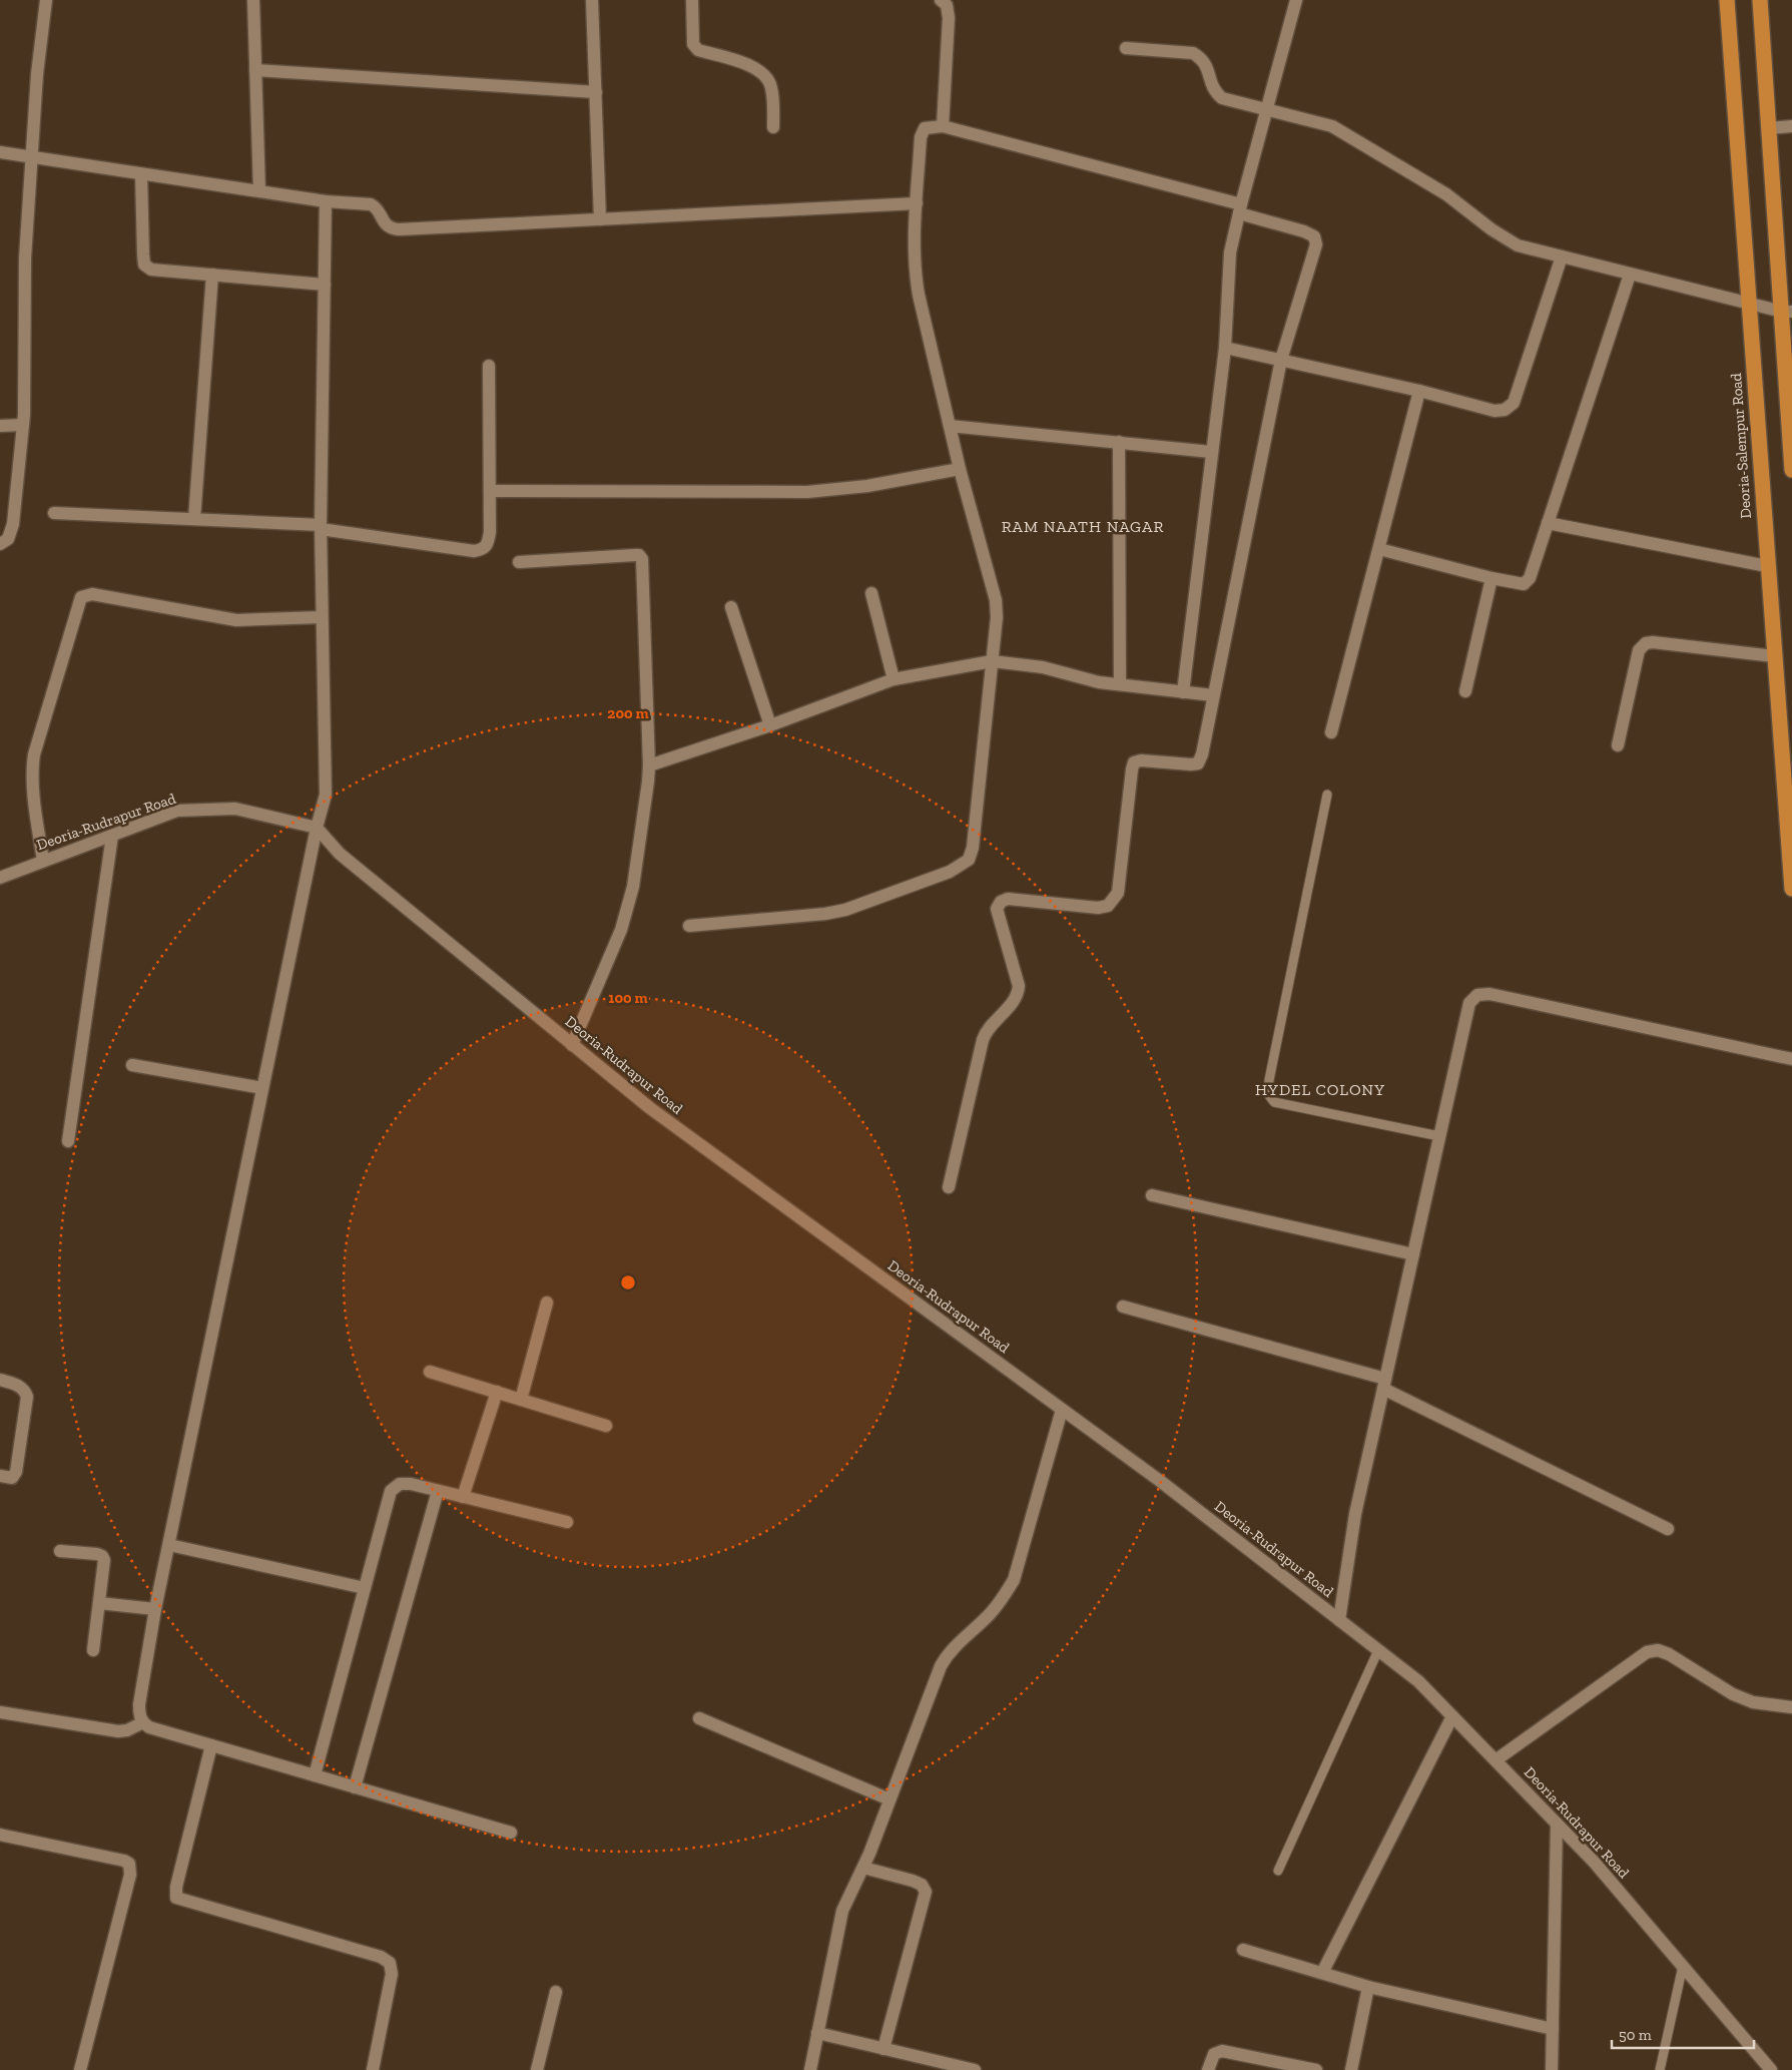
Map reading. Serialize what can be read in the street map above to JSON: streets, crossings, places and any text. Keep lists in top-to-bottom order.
{
  "streets": {
    "highway": ["Deoria-Salempur Road"],
    "street": ["Deoria-Rudrapur Road"]
  },
  "districts": ["RAM NAATH NAGAR", "HYDEL COLONY"],
  "scale_bar": "50 m",
  "rings": ["200 m", "100 m"]
}
